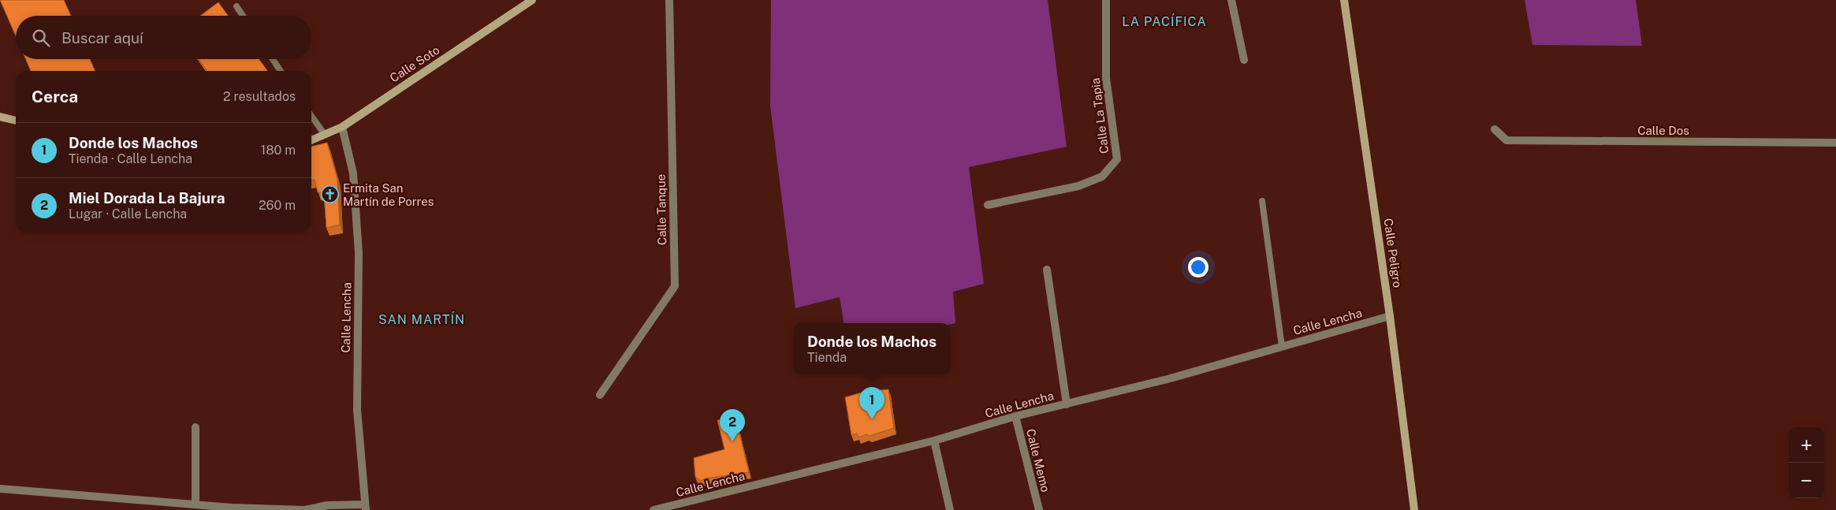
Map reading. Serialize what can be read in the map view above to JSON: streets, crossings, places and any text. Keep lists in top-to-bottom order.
{
  "streets": {
    "main road": ["Calle Soto", "Calle Peligro"],
    "street": [
      "Calle La Tapia",
      "Calle Dos",
      "Calle Tanque",
      "Calle Lencha",
      "Calle Memo"
    ]
  },
  "crossings": [
    ["Calle Soto", "Calle Lencha"],
    ["Calle Peligro", "Calle Lencha"],
    ["Calle Lencha", "Calle Memo"]
  ],
  "districts": ["LA PACÍFICA", "SAN MARTÍN"],
  "places": {
    "church": ["Ermita San Martín de Porres"]
  },
  "page": {
    "search": "Buscar aquí",
    "heading": ["Cerca", "2 resultados"],
    "list": [
      {
        "mark": "1",
        "name": "Donde los Machos",
        "note": "Tienda · Calle Lencha",
        "value": "180 m"
      },
      {
        "mark": "2",
        "name": "Miel Dorada La Bajura",
        "note": "Lugar · Calle Lencha",
        "value": "260 m"
      }
    ],
    "popup": ["Donde los Machos", "Tienda"],
    "pins": ["1", "2"],
    "map_buttons": ["+", "−"]
  }
}
